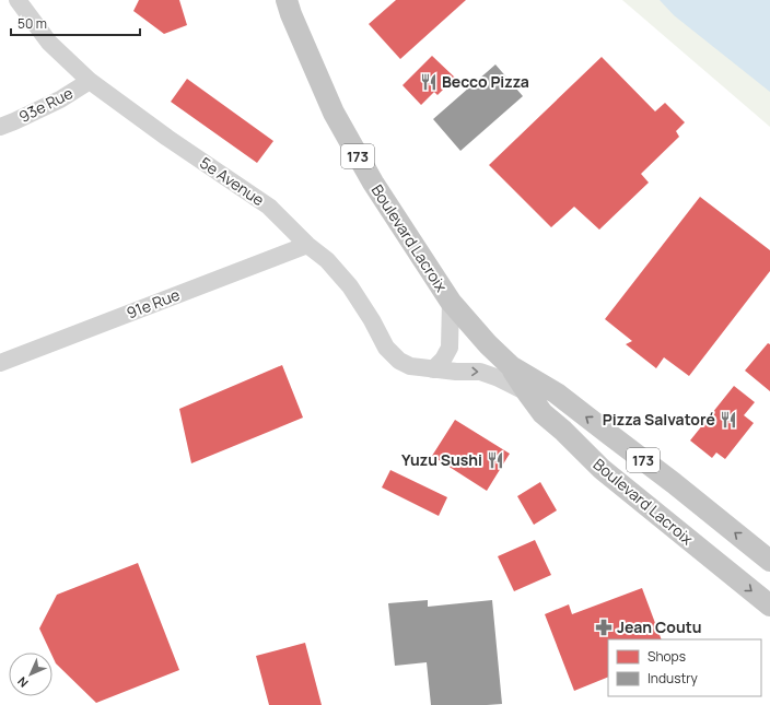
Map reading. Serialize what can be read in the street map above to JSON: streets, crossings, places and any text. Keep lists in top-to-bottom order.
{
  "streets": {
    "main road": ["173", "Boulevard Lacroix"],
    "street": ["93e Rue", "5e Avenue", "91e Rue"]
  },
  "crossings": [
    ["93e Rue", "5e Avenue"],
    ["5e Avenue", "Boulevard Lacroix"],
    ["5e Avenue", "91e Rue"]
  ],
  "places": {
    "restaurant": ["Becco Pizza", "Pizza Salvatoré", "Yuzu Sushi"],
    "pharmacy": ["Jean Coutu"]
  },
  "legend": ["Shops", "Industry"],
  "scale_bar": "50 m",
  "north": "bottom left"
}
